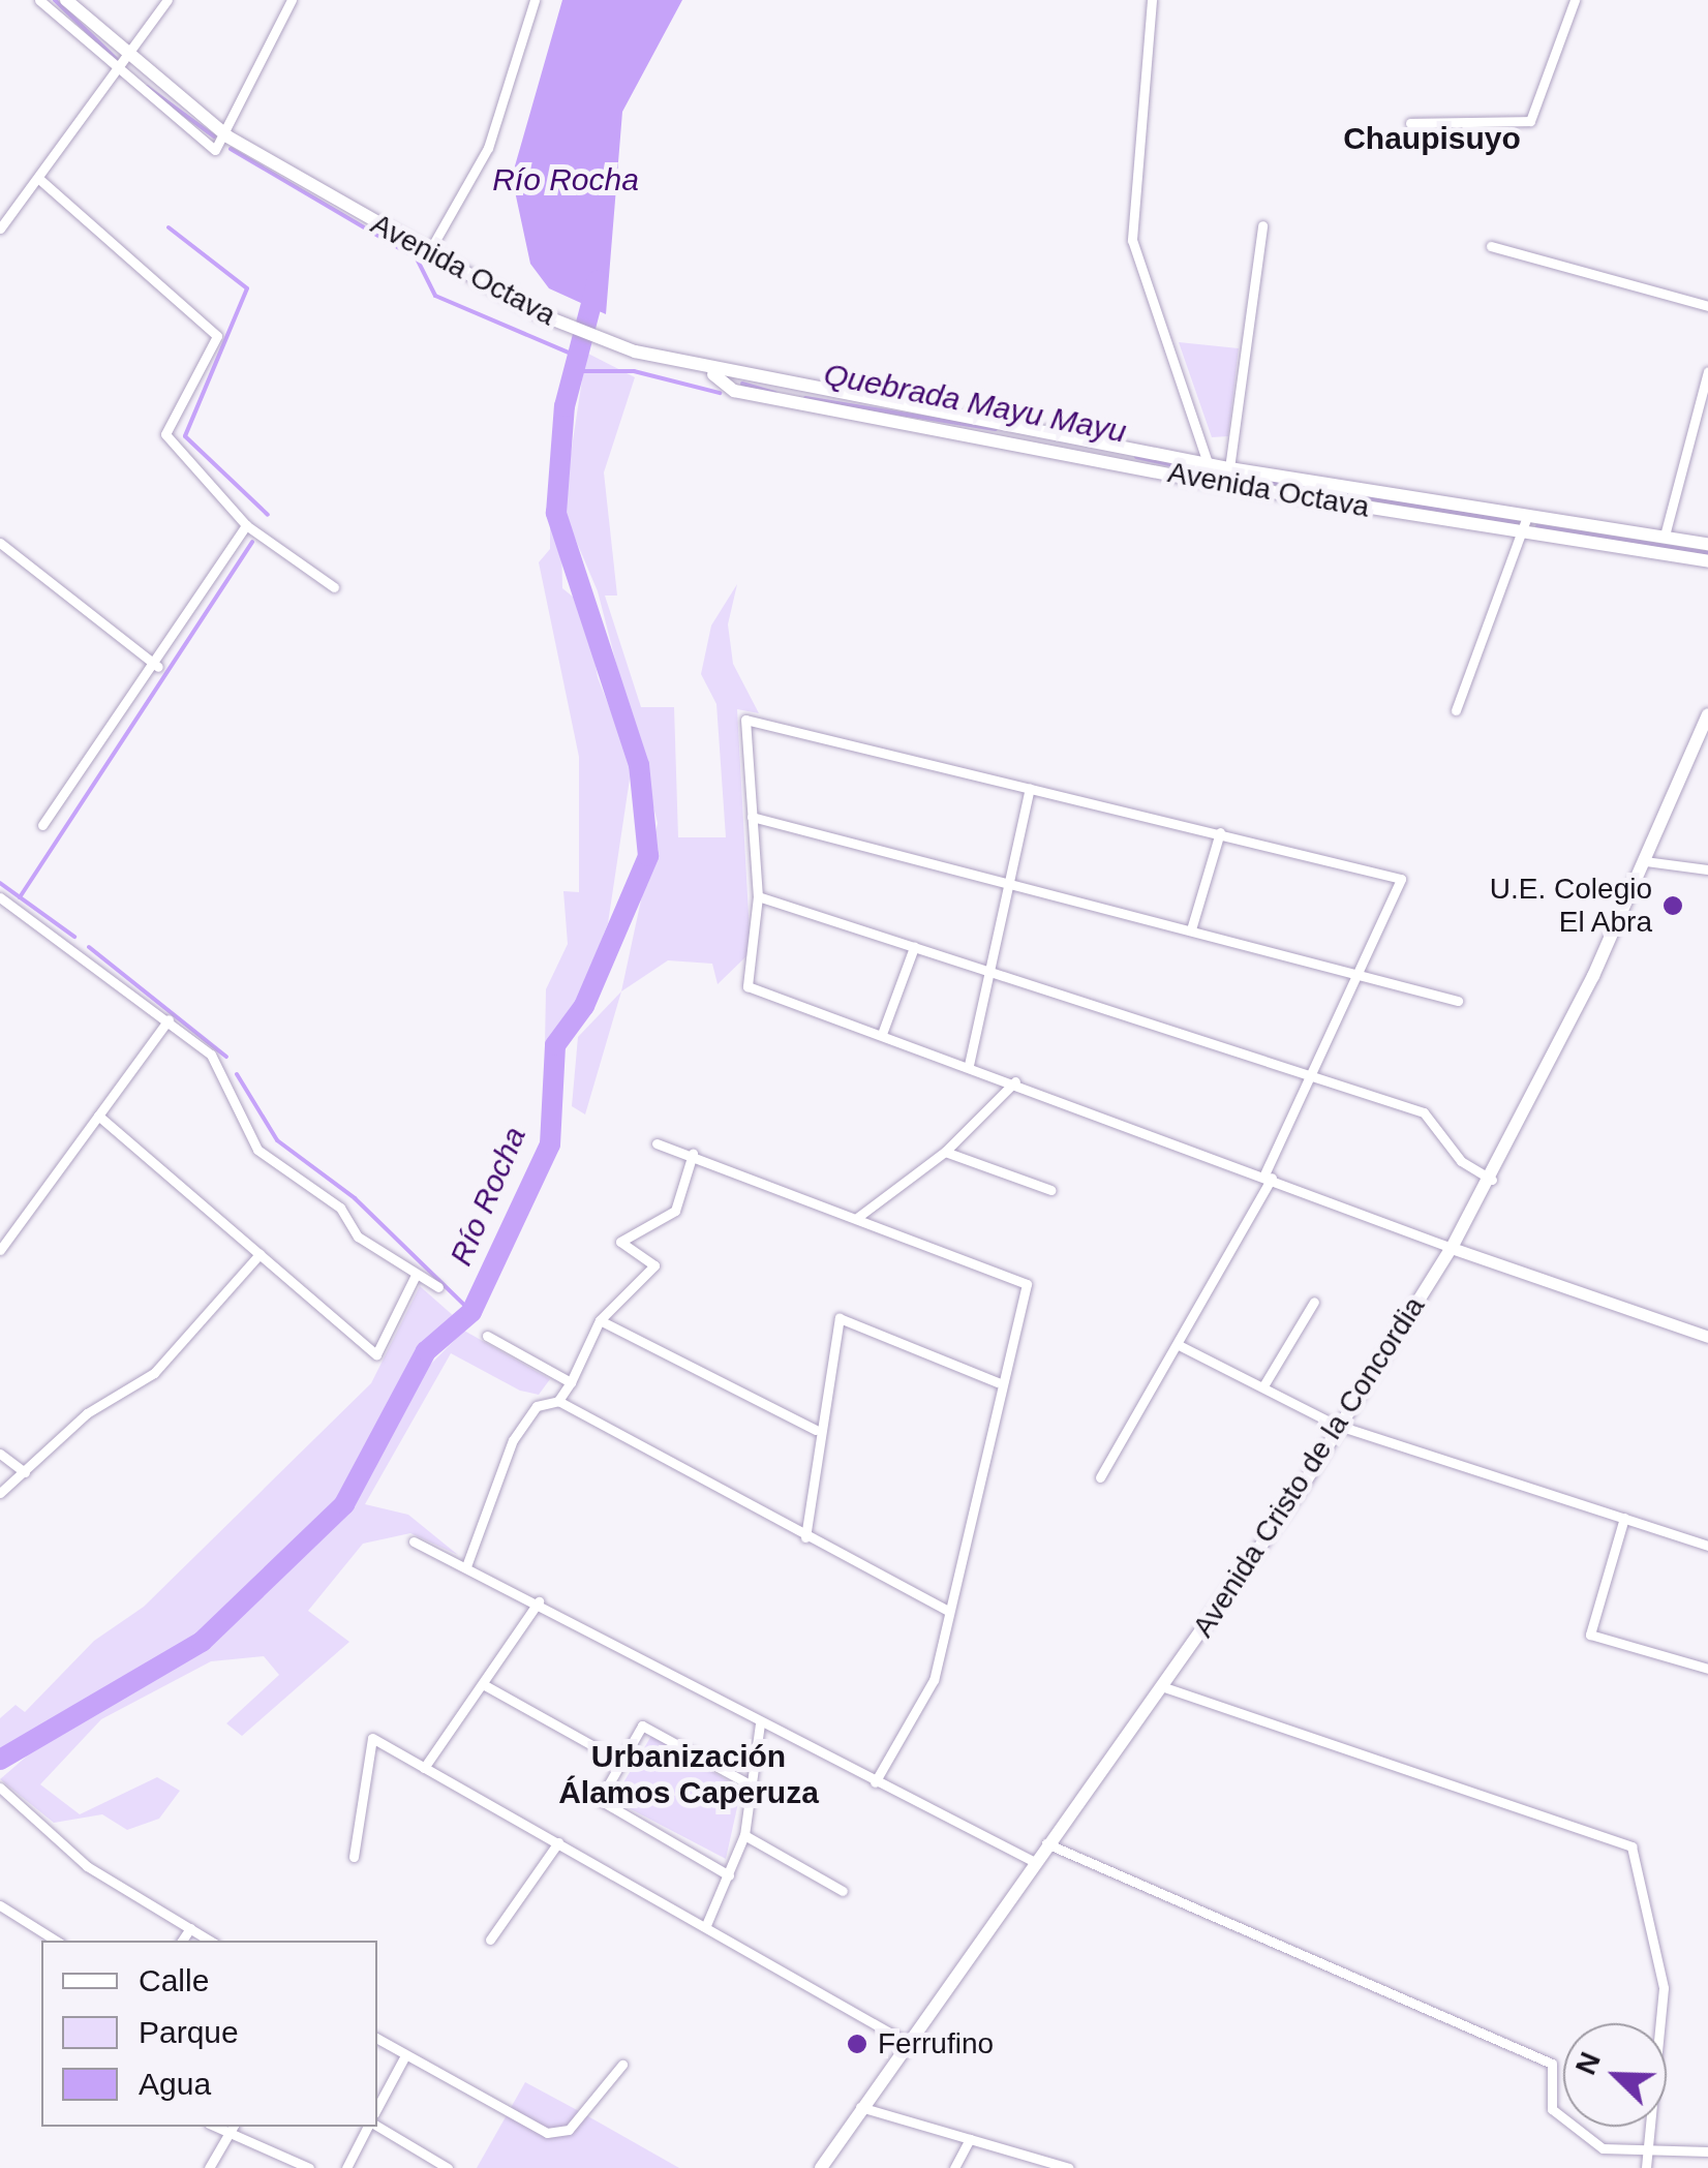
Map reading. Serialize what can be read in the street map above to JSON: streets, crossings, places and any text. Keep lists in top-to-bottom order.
{
  "streets": {
    "main road": ["Avenida Octava", "Avenida Cristo de la Concordia"]
  },
  "districts": ["Chaupisuyo", "Urbanización Álamos Caperuza"],
  "water": ["Río Rocha", "Quebrada Mayu Mayu"],
  "places": ["U.E. Colegio El Abra", "Ferrufino"],
  "legend": ["Calle", "Parque", "Agua"],
  "north": "top left"
}
